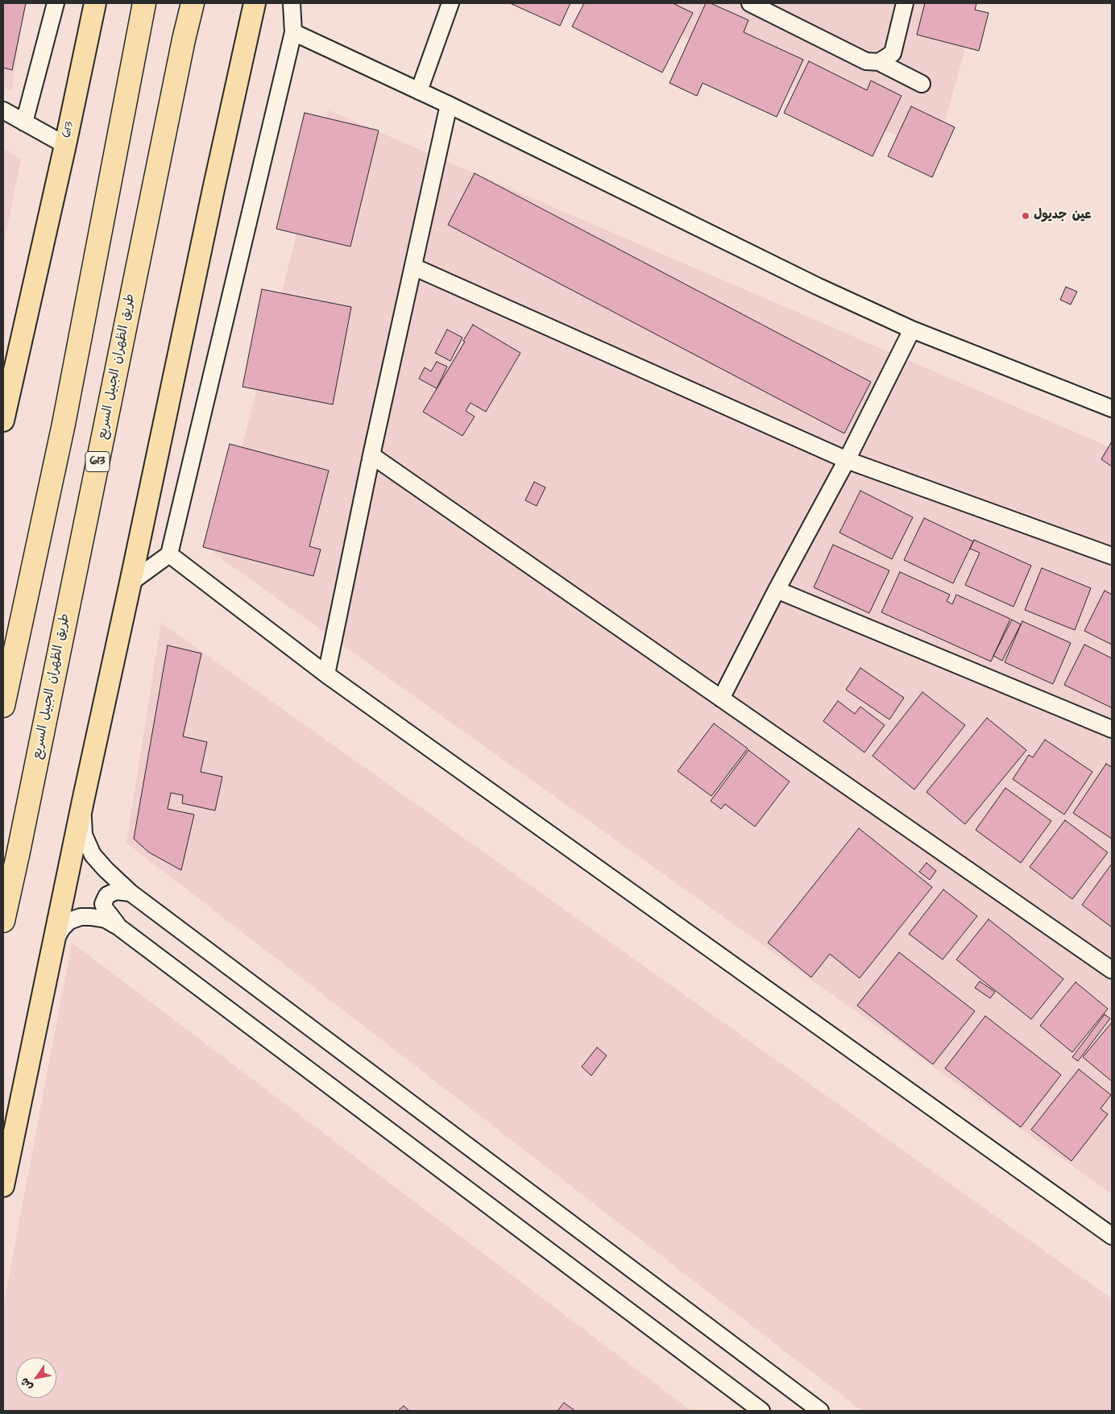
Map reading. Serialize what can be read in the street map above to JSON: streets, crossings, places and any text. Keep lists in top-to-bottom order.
{
  "streets": {
    "highway": ["613", "طريق الظهران الجبيل السريع"]
  },
  "places": ["عين جديول"],
  "north": "bottom left"
}
